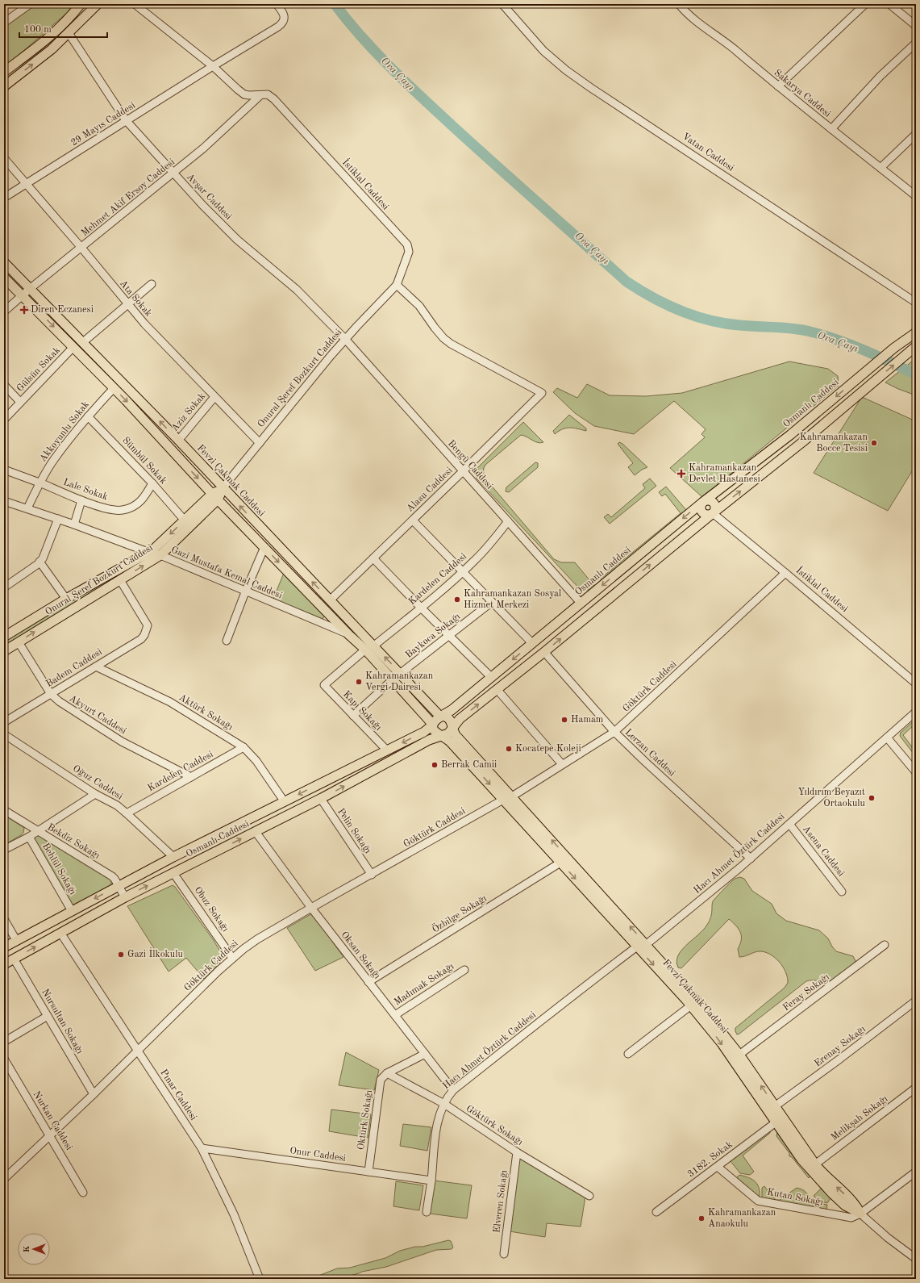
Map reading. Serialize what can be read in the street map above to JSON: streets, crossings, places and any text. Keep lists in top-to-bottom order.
{
  "streets": {
    "main road": ["Onural Şeref Bozkurt Caddesi", "Osmanlı Caddesi", "Fevzi Çakmak Caddesi"],
    "street": [
      "Sakarya Caddesi",
      "29 Mayıs Caddesi",
      "Vatan Caddesi",
      "İstiklal Caddesi",
      "Avşar Caddesi",
      "Mehmet Akif Ersoy Caddesi",
      "Ata Sokak",
      "Gülsün Sokak",
      "Aziz Sokak",
      "Akkoyunlu Sokak",
      "Sümbül Sokak",
      "Bengü Caddesi",
      "Lale Sokak",
      "Alasu Caddesi",
      "Gazi Mustafa Kemal Caddesi",
      "Kardelen Caddesi",
      "Baykoca Sokağı",
      "Badem Caddesi",
      "Göktürk Caddesi",
      "Kapı Sokağı",
      "Aktürk Sokağı",
      "Akyurt Caddesi",
      "Lerzan Caddesi",
      "Oğuz Caddesi",
      "Pelin Sokağı",
      "Bekdiz Sokağı",
      "Asena Caddesi",
      "Hacı Ahmet Öztürk Caddesi",
      "Behlül Sokağı",
      "Obuz Sokağı",
      "Özbilge Sokağı",
      "Oksan Sokağı",
      "Madımak Sokağı",
      "Feray Sokağı",
      "Nursultan Sokağı",
      "Erenay Sokağı",
      "Pınar Caddesi",
      "Melikşah Sokağı",
      "Oktürk Sokağı",
      "Nurkan Caddesi",
      "Göktürk Sokağı",
      "Onur Caddesi",
      "3182. Sokak",
      "Kutan Sokağı",
      "Elveren Sokağı"
    ]
  },
  "crossings": [
    ["29 Mayıs Caddesi", "İstiklal Caddesi"],
    ["29 Mayıs Caddesi", "Avşar Caddesi"],
    ["29 Mayıs Caddesi", "Ata Sokak"],
    ["İstiklal Caddesi", "Mehmet Akif Ersoy Caddesi"],
    ["İstiklal Caddesi", "Onural Şeref Bozkurt Caddesi"],
    ["İstiklal Caddesi", "Alasu Caddesi"],
    ["İstiklal Caddesi", "Göktürk Caddesi"],
    ["Avşar Caddesi", "Mehmet Akif Ersoy Caddesi"],
    ["Avşar Caddesi", "Onural Şeref Bozkurt Caddesi"],
    ["Avşar Caddesi", "Bengü Caddesi"],
    ["Mehmet Akif Ersoy Caddesi", "Ata Sokak"],
    ["Mehmet Akif Ersoy Caddesi", "Fevzi Çakmak Caddesi"],
    ["Ata Sokak", "Onural Şeref Bozkurt Caddesi"],
    ["Ata Sokak", "Aziz Sokak"],
    ["Onural Şeref Bozkurt Caddesi", "Sümbül Sokak"],
    ["Onural Şeref Bozkurt Caddesi", "Bengü Caddesi"],
    ["Onural Şeref Bozkurt Caddesi", "Fevzi Çakmak Caddesi"],
    ["Onural Şeref Bozkurt Caddesi", "Alasu Caddesi"],
    ["Onural Şeref Bozkurt Caddesi", "Gazi Mustafa Kemal Caddesi"],
    ["Onural Şeref Bozkurt Caddesi", "Badem Caddesi"],
    ["Onural Şeref Bozkurt Caddesi", "Akyurt Caddesi"],
    ["Osmanlı Caddesi", "Bengü Caddesi"],
    ["Osmanlı Caddesi", "Fevzi Çakmak Caddesi"],
    ["Osmanlı Caddesi", "Kapı Sokağı"],
    ["Osmanlı Caddesi", "Aktürk Sokağı"],
    ["Osmanlı Caddesi", "Oğuz Caddesi"],
    ["Osmanlı Caddesi", "Pelin Sokağı"],
    ["Osmanlı Caddesi", "Bekdiz Sokağı"],
    ["Osmanlı Caddesi", "Behlül Sokağı"],
    ["Osmanlı Caddesi", "Obuz Sokağı"],
    ["Osmanlı Caddesi", "Oksan Sokağı"],
    ["Osmanlı Caddesi", "Nursultan Sokağı"],
    ["Osmanlı Caddesi", "Pınar Caddesi"],
    ["Aziz Sokak", "Fevzi Çakmak Caddesi"],
    ["Akkoyunlu Sokak", "Sümbül Sokak"],
    ["Akkoyunlu Sokak", "Lale Sokak"],
    ["Akkoyunlu Sokak", "Gazi Mustafa Kemal Caddesi"],
    ["Sümbül Sokak", "Lale Sokak"],
    ["Bengü Caddesi", "Alasu Caddesi"],
    ["Bengü Caddesi", "Kardelen Caddesi"],
    ["Fevzi Çakmak Caddesi", "Alasu Caddesi"],
    ["Fevzi Çakmak Caddesi", "Kardelen Caddesi"],
    ["Fevzi Çakmak Caddesi", "Baykoca Sokağı"],
    ["Fevzi Çakmak Caddesi", "Göktürk Caddesi"],
    ["Fevzi Çakmak Caddesi", "Hacı Ahmet Öztürk Caddesi"],
    ["Fevzi Çakmak Caddesi", "Özbilge Sokağı"],
    ["Fevzi Çakmak Caddesi", "Feray Sokağı"],
    ["Fevzi Çakmak Caddesi", "Erenay Sokağı"],
    ["Fevzi Çakmak Caddesi", "Melikşah Sokağı"],
    ["Fevzi Çakmak Caddesi", "3182. Sokak"],
    ["Fevzi Çakmak Caddesi", "Kutan Sokağı"],
    ["Kardelen Caddesi", "Aktürk Sokağı"],
    ["Kardelen Caddesi", "Akyurt Caddesi"],
    ["Kardelen Caddesi", "Oğuz Caddesi"],
    ["Badem Caddesi", "Aktürk Sokağı"],
    ["Badem Caddesi", "Akyurt Caddesi"],
    ["Göktürk Caddesi", "Lerzan Caddesi"],
    ["Göktürk Caddesi", "Pelin Sokağı"],
    ["Göktürk Caddesi", "Obuz Sokağı"],
    ["Göktürk Caddesi", "Oksan Sokağı"],
    ["Göktürk Caddesi", "Nursultan Sokağı"],
    ["Göktürk Caddesi", "Pınar Caddesi"],
    ["Göktürk Caddesi", "Nurkan Caddesi"],
    ["Lerzan Caddesi", "Hacı Ahmet Öztürk Caddesi"],
    ["Asena Caddesi", "Hacı Ahmet Öztürk Caddesi"],
    ["Hacı Ahmet Öztürk Caddesi", "Oksan Sokağı"],
    ["Hacı Ahmet Öztürk Caddesi", "Göktürk Sokağı"],
    ["Hacı Ahmet Öztürk Caddesi", "Onur Caddesi"],
    ["Özbilge Sokağı", "Oksan Sokağı"],
    ["Oksan Sokağı", "Madımak Sokağı"],
    ["Pınar Caddesi", "Onur Caddesi"],
    ["Oktürk Sokağı", "Göktürk Sokağı"],
    ["Oktürk Sokağı", "Onur Caddesi"],
    ["Göktürk Sokağı", "Elveren Sokağı"],
    ["3182. Sokak", "Kutan Sokağı"]
  ],
  "water": ["Ova Çayı"],
  "places": {
    "health": ["Diren Eczanesi", "Kahramankazan Devlet Hastanesi"],
    "other": [
      "Kahramankazan Bocce Tesisi",
      "Kahramankazan Sosyal Hizmet Merkezi",
      "Kahramankazan Vergi Dairesi",
      "Hamam",
      "Kocatepe Koleji",
      "Berrak Camii",
      "Yıldırım Beyazıt Ortaokulu",
      "Gazi İlkokulu",
      "Kahramankazan Anaokulu"
    ]
  },
  "scale_bar": "100 m",
  "north": "left"
}
